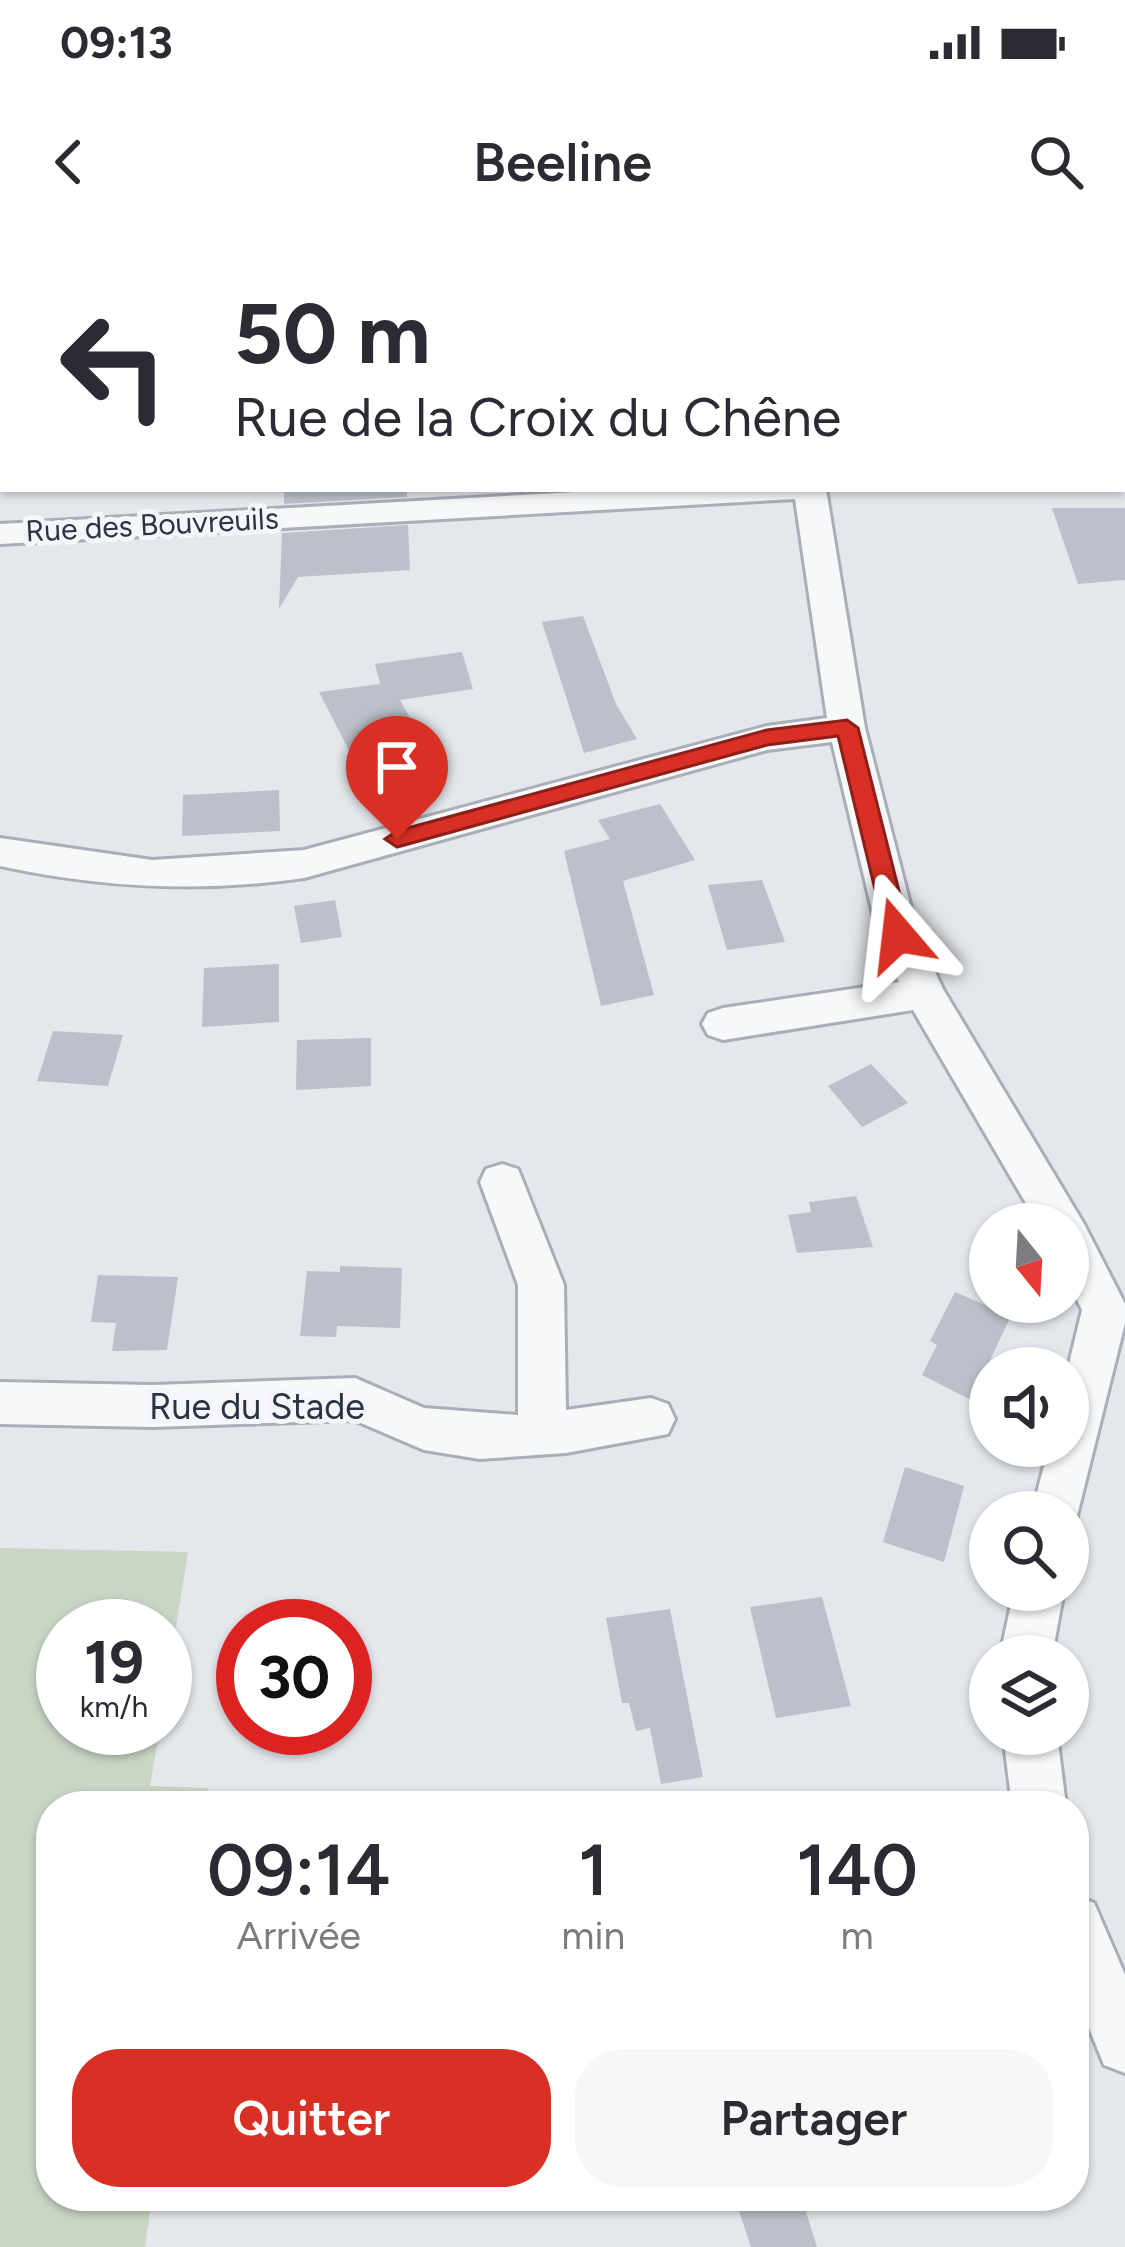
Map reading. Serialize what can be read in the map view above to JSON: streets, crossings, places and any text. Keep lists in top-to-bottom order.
{
  "streets": {
    "street": ["Rue des Bouvreuils", "Rue du Stade"]
  },
  "north": "bottom",
  "page": {
    "status": "09:13",
    "header": "Beeline",
    "turn": ["50 m", "Rue de la Croix du Chêne"],
    "speed": "19 km/h",
    "limit": "30",
    "eta": [
      "09:14",
      "Arrivée",
      "1",
      "min",
      "140",
      "m"
    ],
    "buttons": ["Quitter", "Partager"]
  }
}
